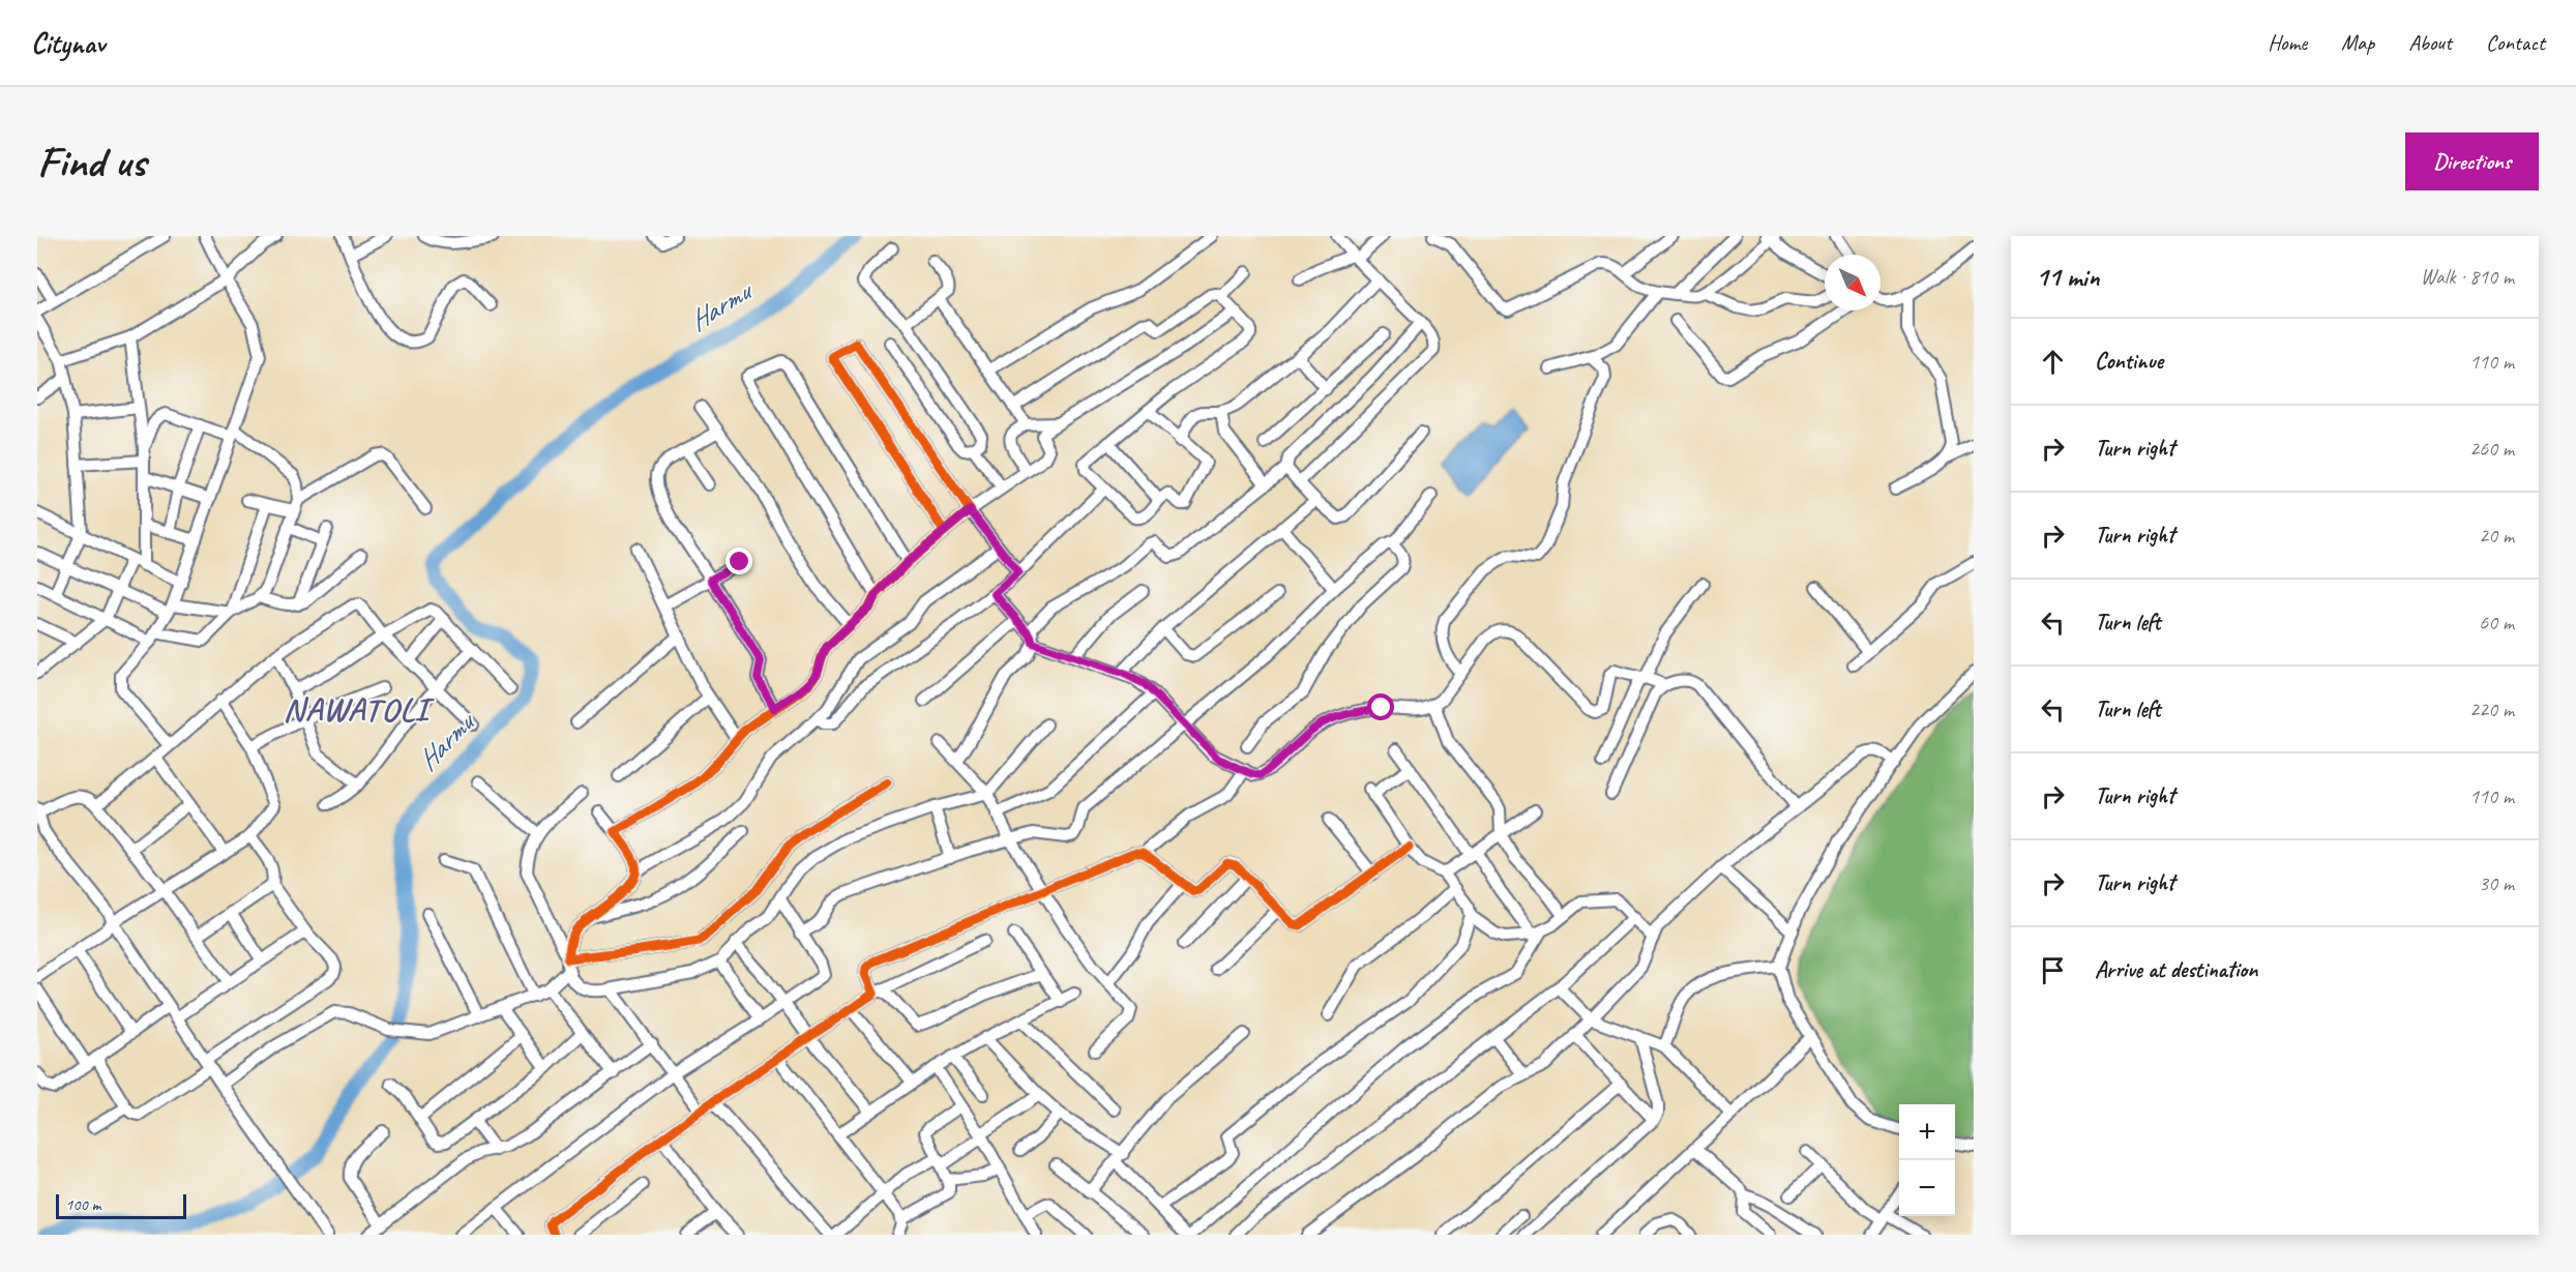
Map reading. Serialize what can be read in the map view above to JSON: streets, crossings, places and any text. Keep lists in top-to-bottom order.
{
  "districts": ["NAWATOLI"],
  "water": ["Harmu"],
  "scale_bar": "100 m",
  "north": "bottom right",
  "page": {
    "header": "Citynav",
    "nav": [
      "Home",
      "Map",
      "About",
      "Contact"
    ],
    "buttons": "Directions",
    "title": "Find us",
    "heading": ["11 min", "Walk · 810 m"],
    "list": [
      ["Continue", "110 m"],
      ["Turn right", "260 m"],
      ["Turn right", "20 m"],
      ["Turn left", "60 m"],
      ["Turn left", "220 m"],
      ["Turn right", "110 m"],
      ["Turn right", "30 m"],
      "Arrive at destination"
    ],
    "map_buttons": ["+", "−"],
    "scale": "100 m"
  }
}
